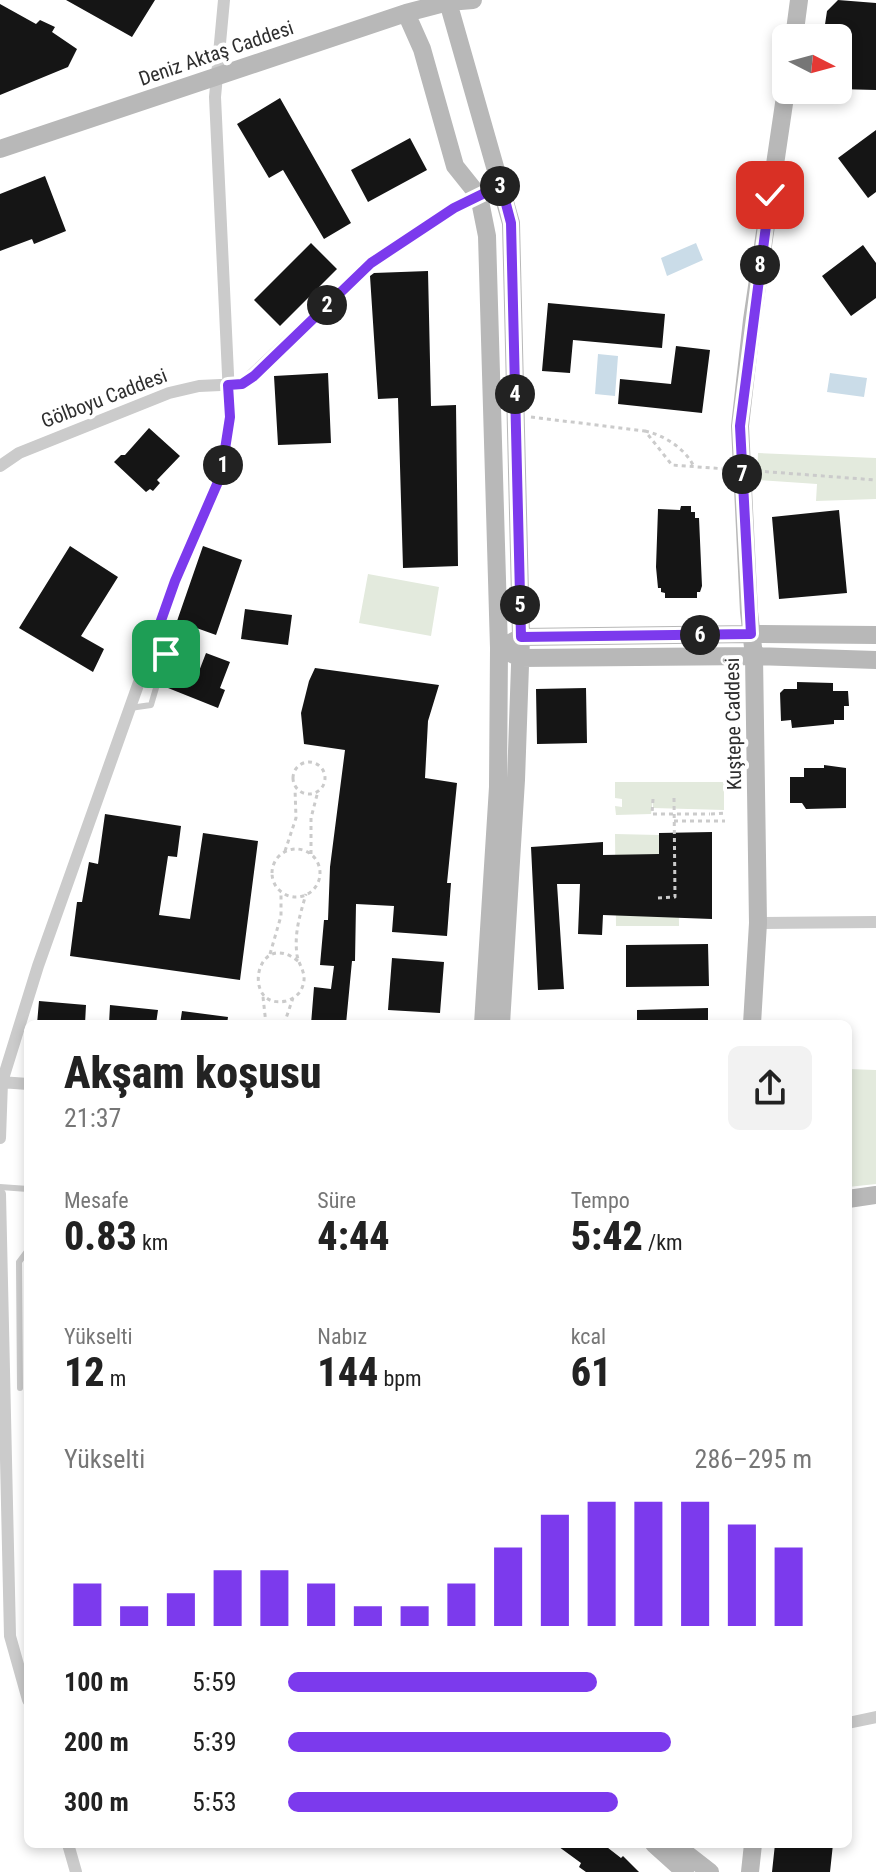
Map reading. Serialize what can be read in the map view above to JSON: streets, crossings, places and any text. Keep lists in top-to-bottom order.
{
  "streets": {
    "street": ["Deniz Aktaş Caddesi", "Gölboyu Caddesi", "Kuştepe Caddesi"]
  },
  "north": "right",
  "page": {
    "pins": [
      "3",
      "8",
      "2",
      "4",
      "1",
      "7",
      "5",
      "6"
    ],
    "heading": ["Akşam koşusu", "21:37"],
    "stats": [
      ["Mesafe", "0.83 km"],
      ["Süre", "4:44"],
      ["Tempo", "5:42 /km"],
      ["Yükselti", "12 m"],
      ["Nabız", "144 bpm"],
      ["kcal", "61"]
    ],
    "chart": ["Yükselti", "286–295 m"],
    "list": [
      {
        "name": "100 m",
        "note": "5:59"
      },
      {
        "name": "200 m",
        "note": "5:39"
      },
      {
        "name": "300 m",
        "note": "5:53"
      }
    ]
  }
}
